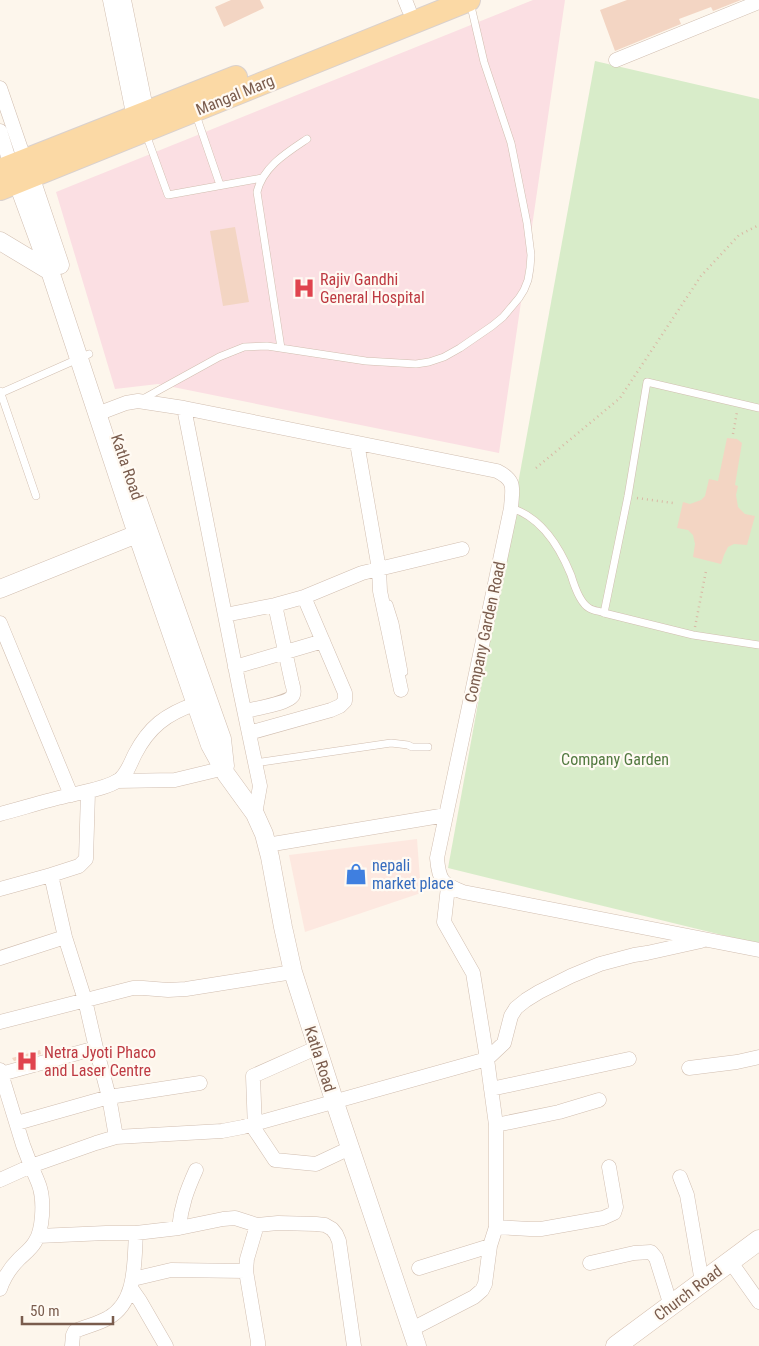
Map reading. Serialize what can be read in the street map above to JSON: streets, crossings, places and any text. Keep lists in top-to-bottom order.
{
  "streets": {
    "main road": ["Mangal Marg", "Church Road"],
    "street": ["Katla Road", "Company Garden Road"]
  },
  "crossings": [
    ["Mangal Marg", "Katla Road"],
    ["Katla Road", "Company Garden Road"]
  ],
  "parks": ["Company Garden"],
  "places": {
    "hospital": ["Rajiv Gandhi General Hospital", "Netra Jyoti Phaco and Laser Centre"],
    "shop": ["nepali market place"]
  },
  "scale_bar": "50 m"
}
